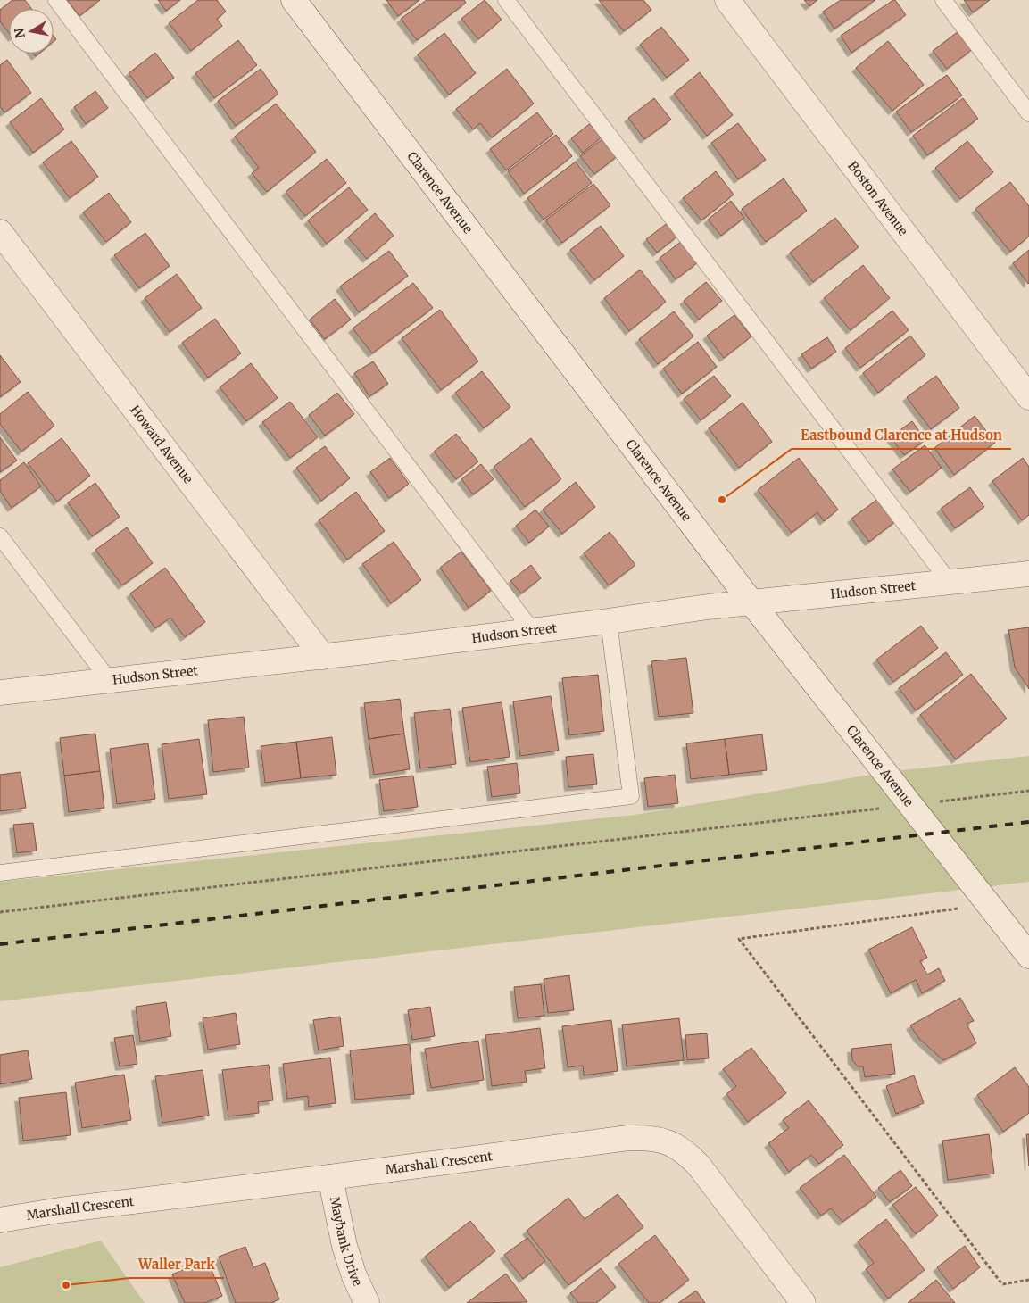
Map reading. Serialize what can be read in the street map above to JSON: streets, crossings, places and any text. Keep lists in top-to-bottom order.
{
  "streets": {
    "street": [
      "Clarence Avenue",
      "Boston Avenue",
      "Howard Avenue",
      "Hudson Street",
      "Marshall Crescent",
      "Maybank Drive"
    ]
  },
  "crossings": [
    ["Clarence Avenue", "Hudson Street"],
    ["Howard Avenue", "Hudson Street"],
    ["Marshall Crescent", "Maybank Drive"]
  ],
  "places": ["Eastbound Clarence at Hudson", "Waller Park"],
  "north": "left"
}
